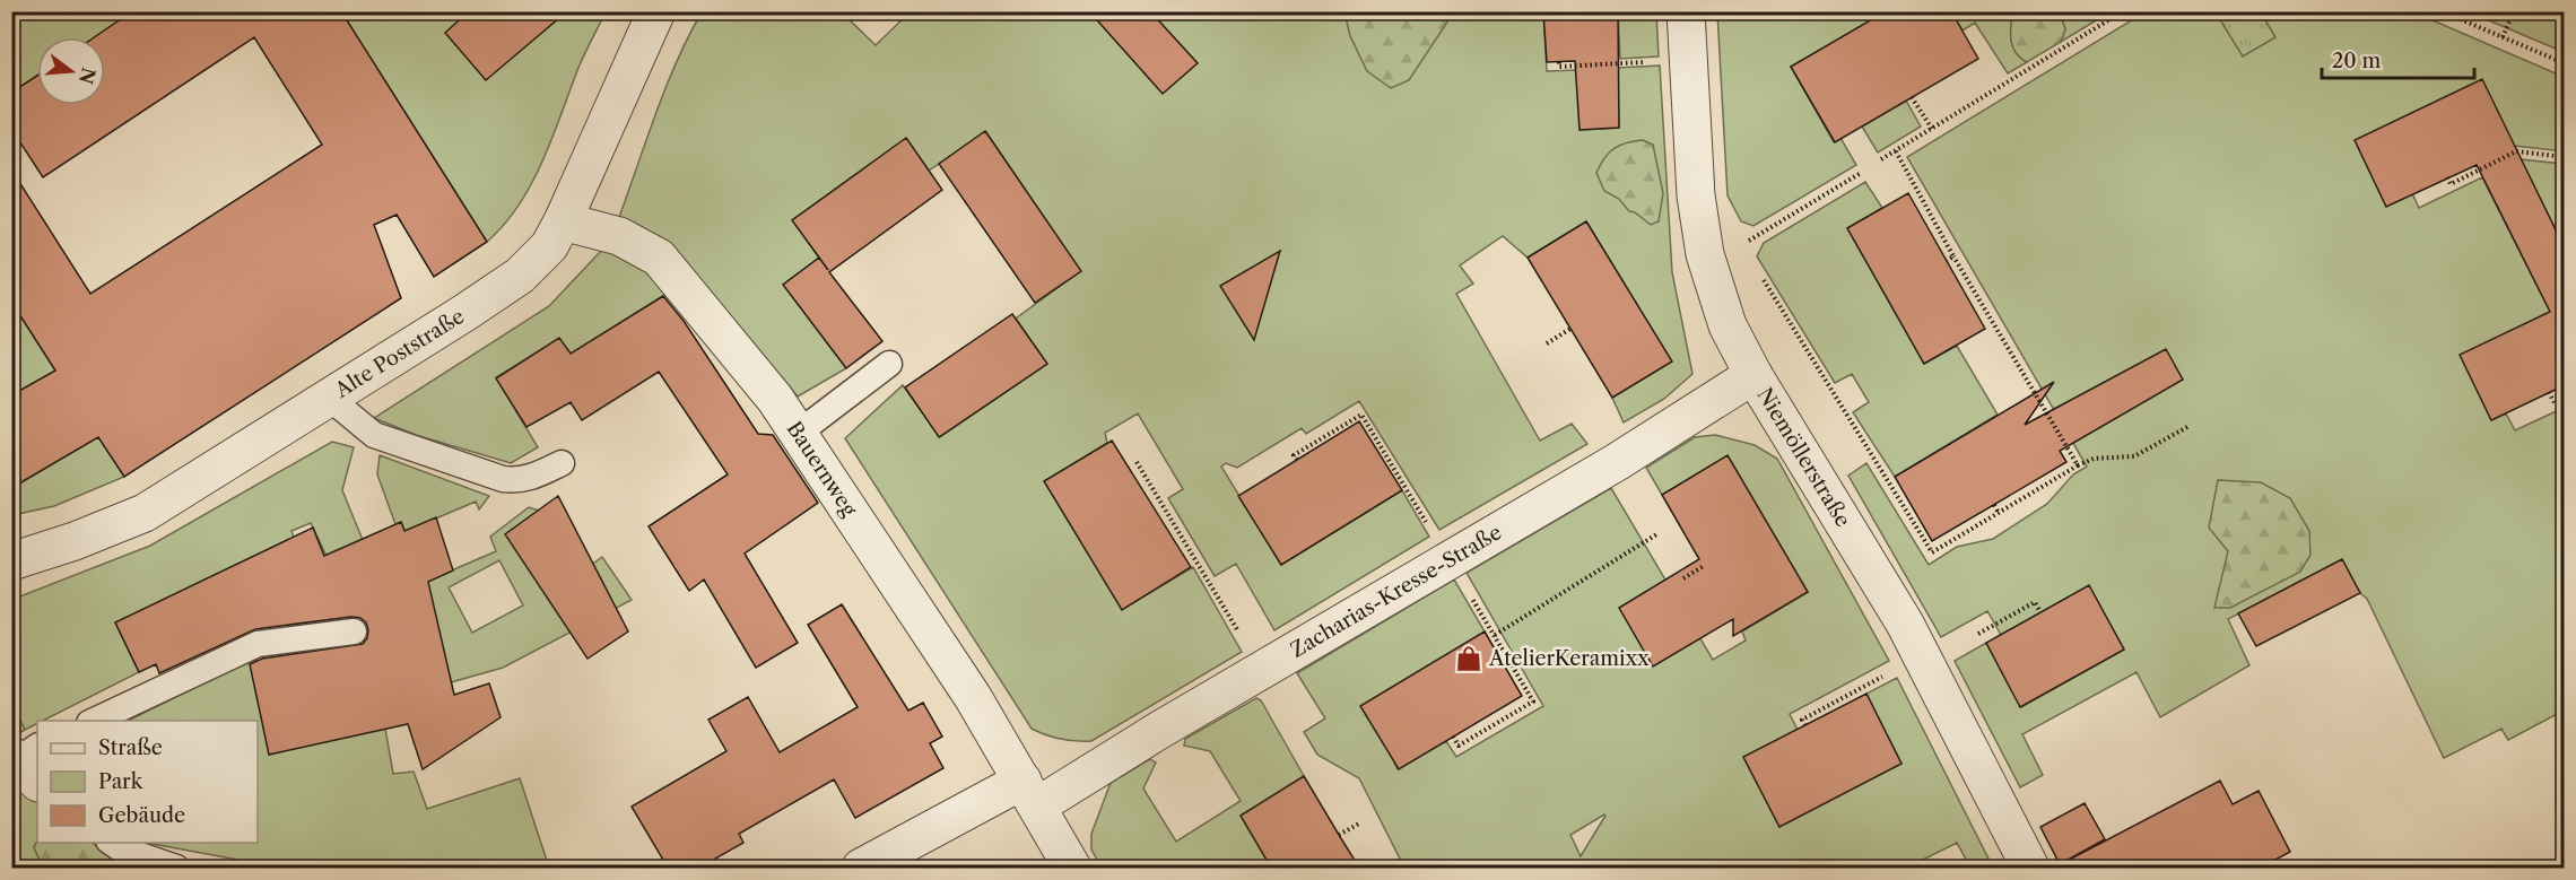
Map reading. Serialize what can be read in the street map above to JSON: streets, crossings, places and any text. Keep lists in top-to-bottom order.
{
  "streets": {
    "street": [
      "Alte Poststraße",
      "Niemöllerstraße",
      "Bauernweg",
      "Zacharias-Kresse-Straße"
    ]
  },
  "crossings": [
    ["Alte Poststraße", "Bauernweg"],
    ["Niemöllerstraße", "Zacharias-Kresse-Straße"],
    ["Bauernweg", "Zacharias-Kresse-Straße"]
  ],
  "places": {
    "shop": ["AtelierKeramixx"]
  },
  "legend": ["Straße", "Park", "Gebäude"],
  "scale_bar": "20 m",
  "north": "right"
}
